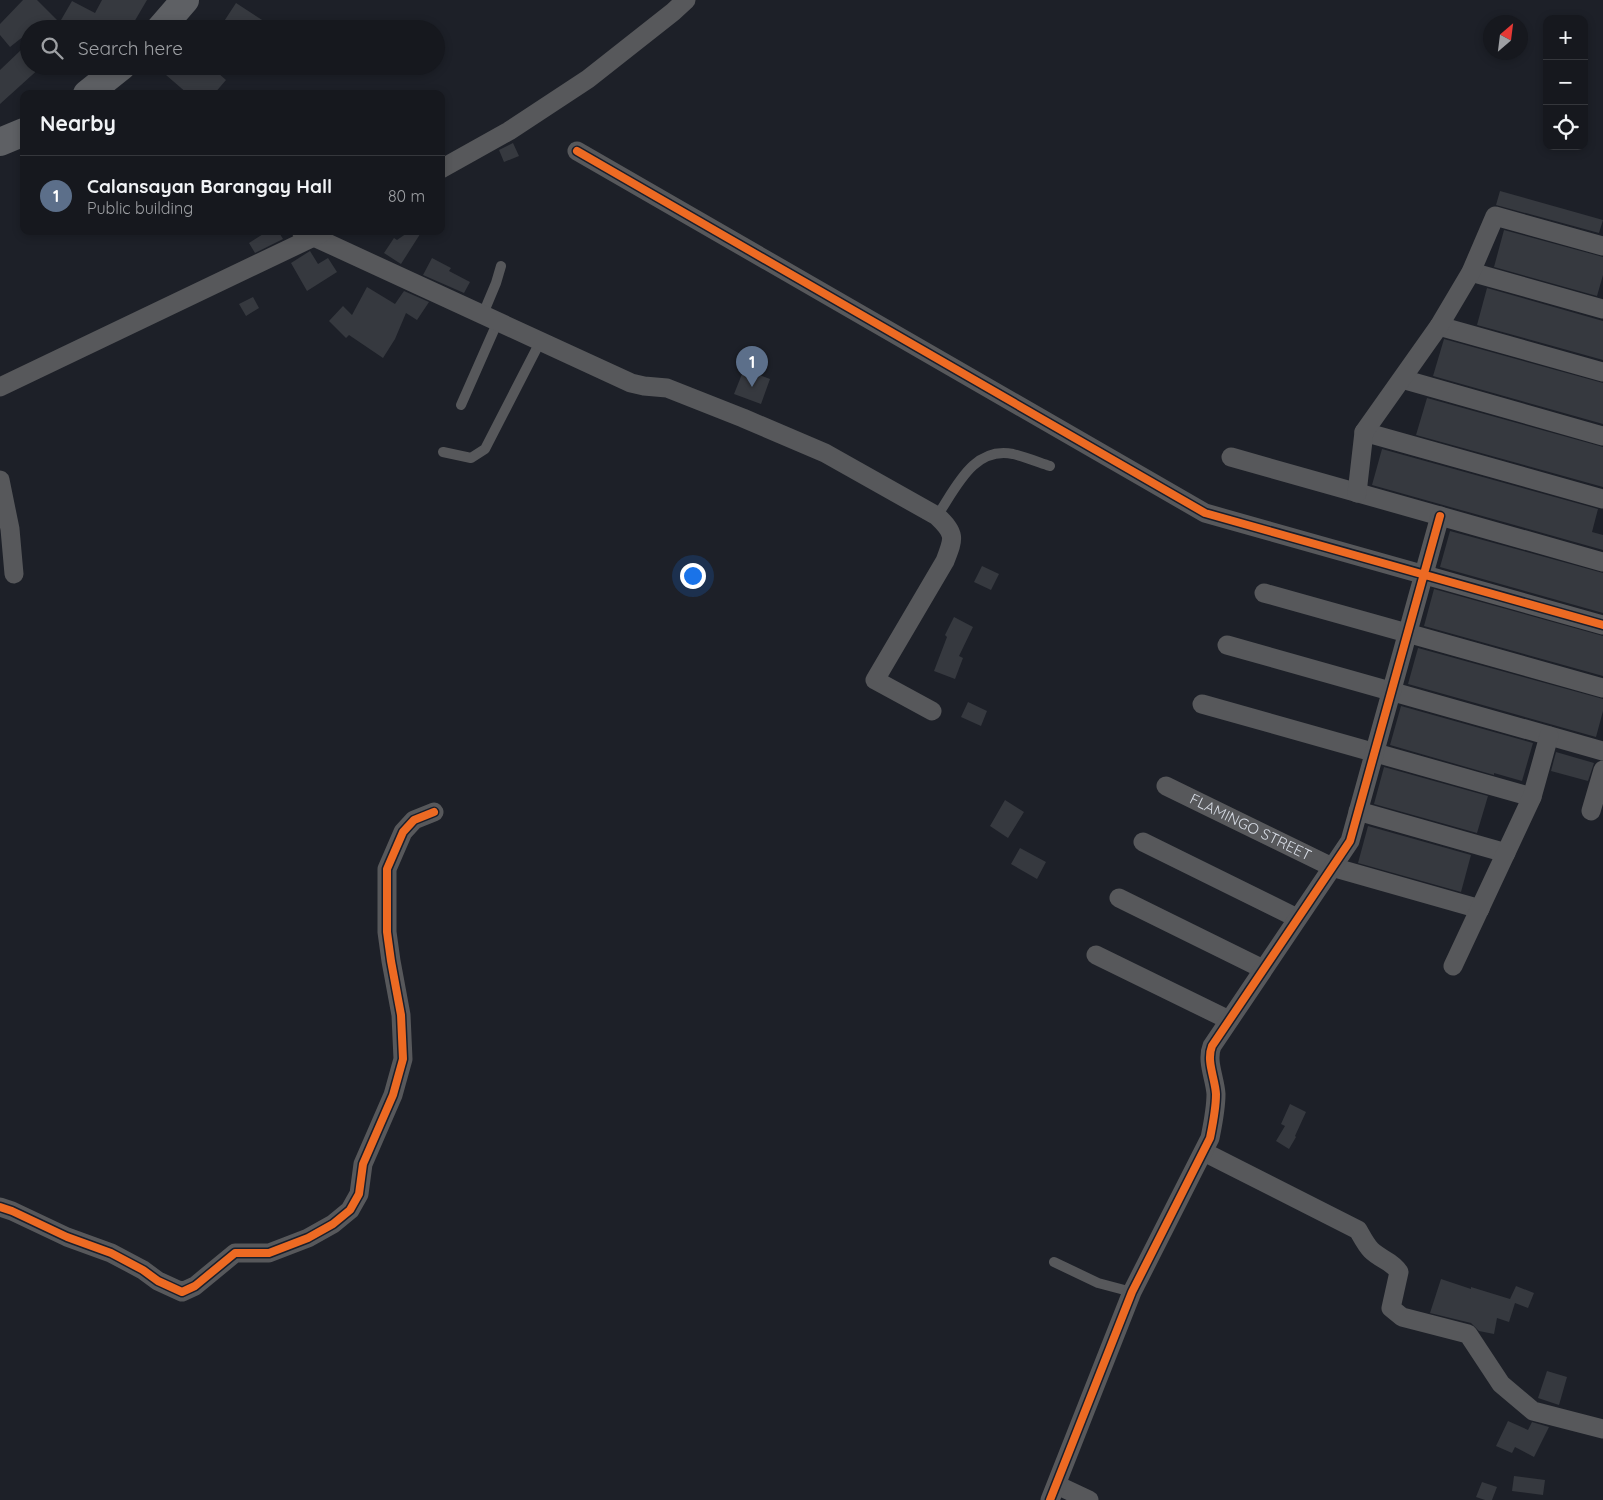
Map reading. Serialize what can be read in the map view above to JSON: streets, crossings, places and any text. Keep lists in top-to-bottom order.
{
  "streets": {
    "street": ["FLAMINGO STREET"]
  },
  "north": "top right",
  "page": {
    "map_buttons": ["+", "−"],
    "search": "Search here",
    "heading": "Nearby",
    "list": [
      {
        "mark": "1",
        "name": "Calansayan Barangay Hall",
        "note": "Public building",
        "value": "80 m"
      }
    ],
    "pins": "1"
  }
}
